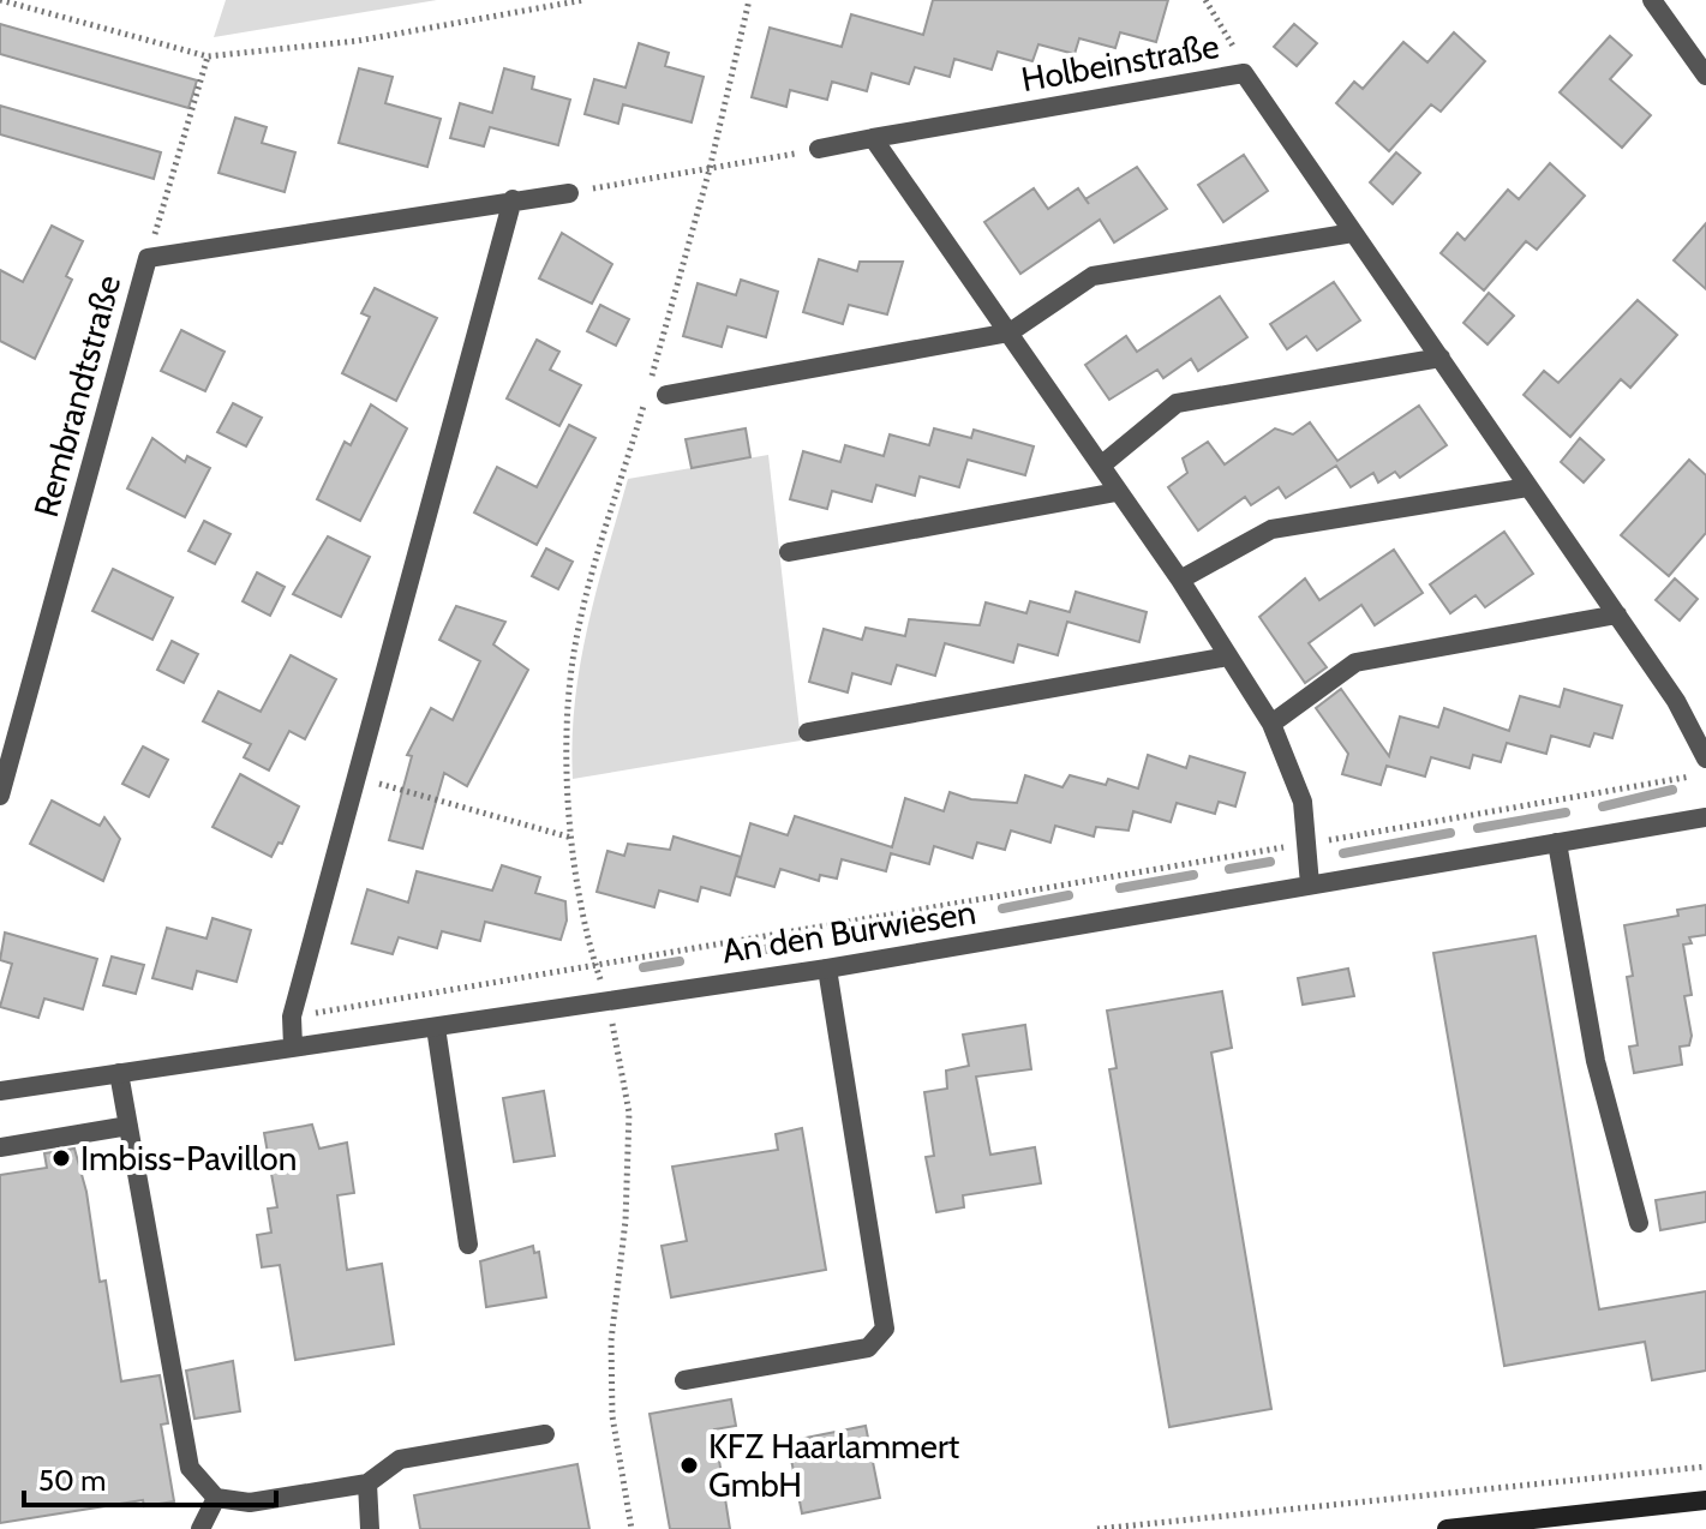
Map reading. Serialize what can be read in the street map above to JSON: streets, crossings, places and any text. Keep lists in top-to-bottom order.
{
  "streets": {
    "street": ["Holbeinstraße", "Rembrandtstraße", "An den Burwiesen"]
  },
  "places": ["Imbiss-Pavillon", "KFZ Haarlammert GmbH"],
  "scale_bar": "50 m"
}
